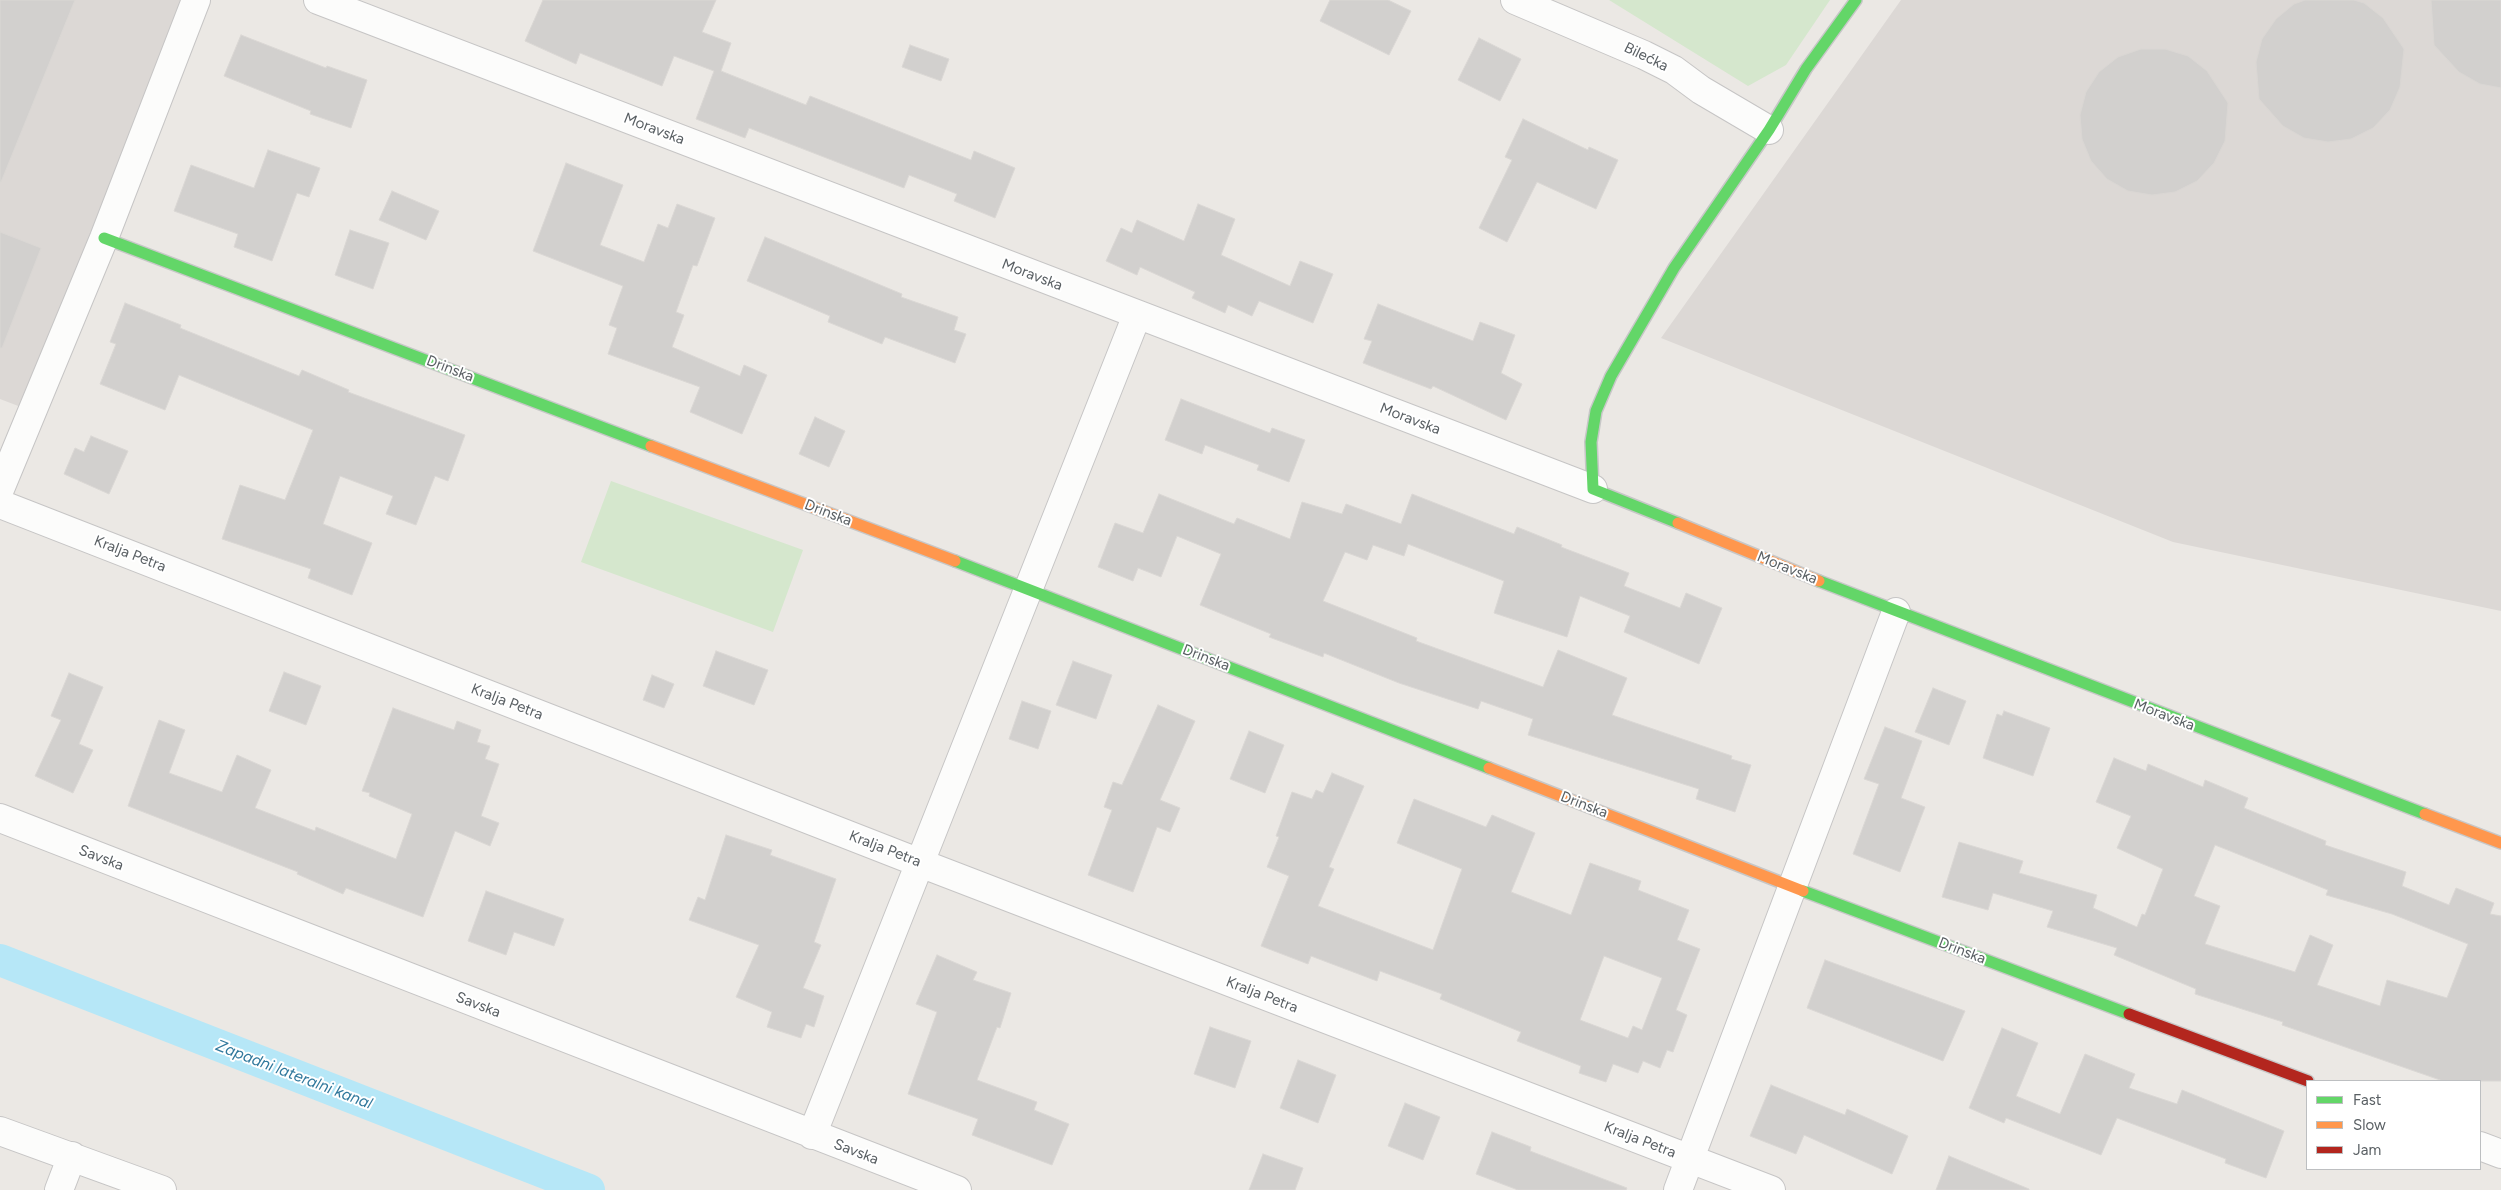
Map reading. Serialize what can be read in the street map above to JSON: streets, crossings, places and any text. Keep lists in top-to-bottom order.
{
  "streets": {
    "street": [
      "Bilećka",
      "Moravska",
      "Drinska",
      "Kralja Petra",
      "Savska"
    ]
  },
  "water": ["Zapadni lateralni kanal"],
  "legend": ["Fast", "Slow", "Jam"]
}
